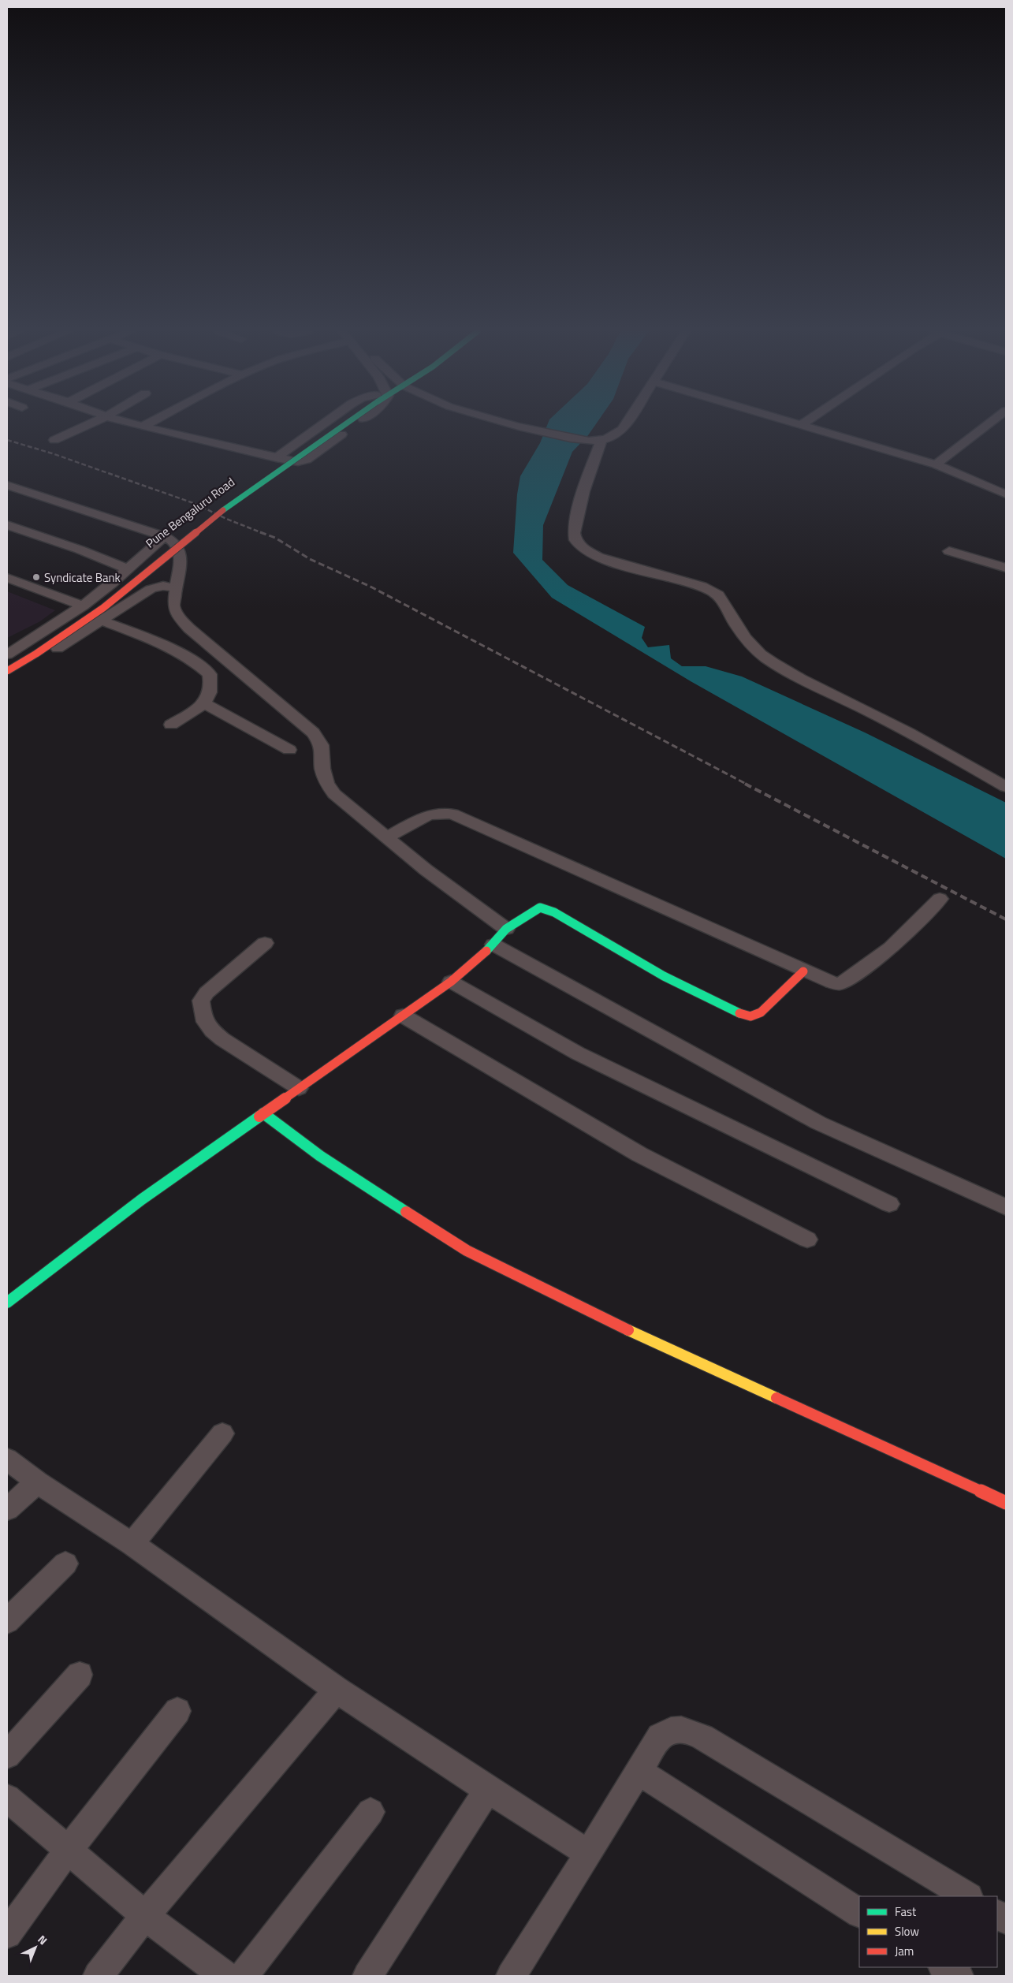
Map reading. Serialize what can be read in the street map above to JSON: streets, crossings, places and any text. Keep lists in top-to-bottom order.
{
  "streets": {
    "main road": ["Pune Bengaluru Road"]
  },
  "places": ["Syndicate Bank"],
  "legend": ["Fast", "Slow", "Jam"],
  "north": "top right"
}
